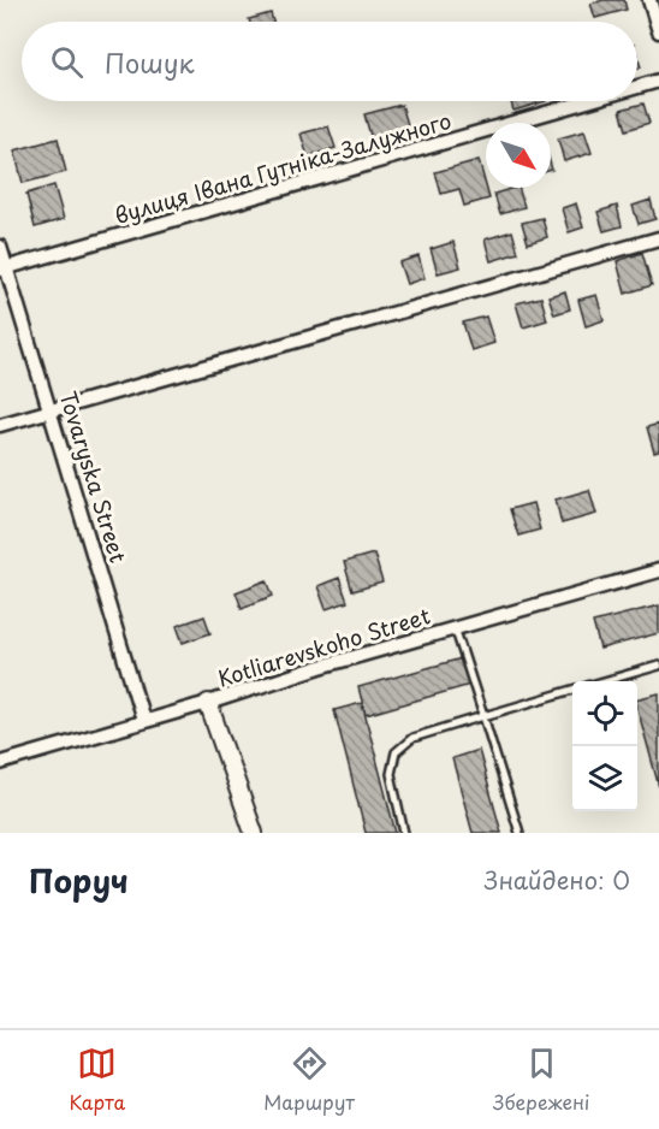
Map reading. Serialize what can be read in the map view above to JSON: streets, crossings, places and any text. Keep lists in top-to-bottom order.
{
  "streets": {
    "street": ["вулиця Івана Гутніка-Залужного", "Tovaryska Street", "Kotliarevskoho Street"]
  },
  "crossings": [
    ["вулиця Івана Гутніка-Залужного", "Tovaryska Street"],
    ["Tovaryska Street", "Kotliarevskoho Street"]
  ],
  "north": "bottom right",
  "page": {
    "search": "Пошук",
    "heading": ["Поруч", "Знайдено: 0"],
    "nav": ["Карта", "Маршрут", "Збережені"]
  }
}
